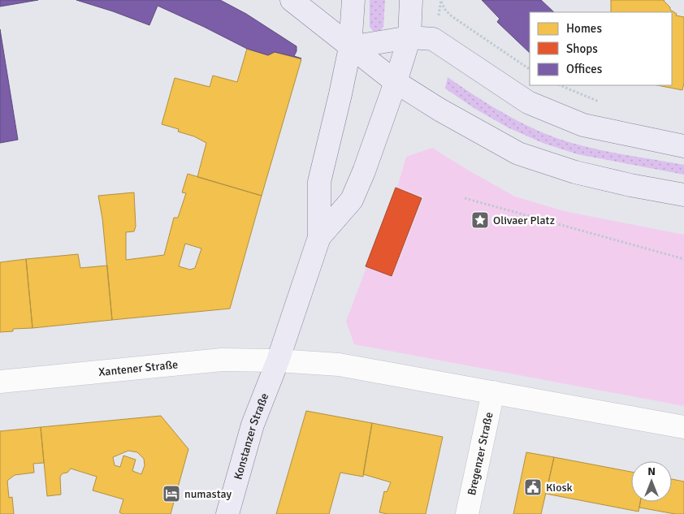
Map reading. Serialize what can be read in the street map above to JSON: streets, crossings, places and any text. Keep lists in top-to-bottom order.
{
  "streets": {
    "main road": ["Konstanzer Straße"],
    "street": ["Xantener Straße", "Bregenzer Straße"]
  },
  "crossings": [
    ["Xantener Straße", "Konstanzer Straße"]
  ],
  "places": {
    "place": ["Olivaer Platz"],
    "public building": ["Kiosk"],
    "hotel": ["numastay"]
  },
  "legend": ["Homes", "Shops", "Offices"],
  "north": "top"
}
